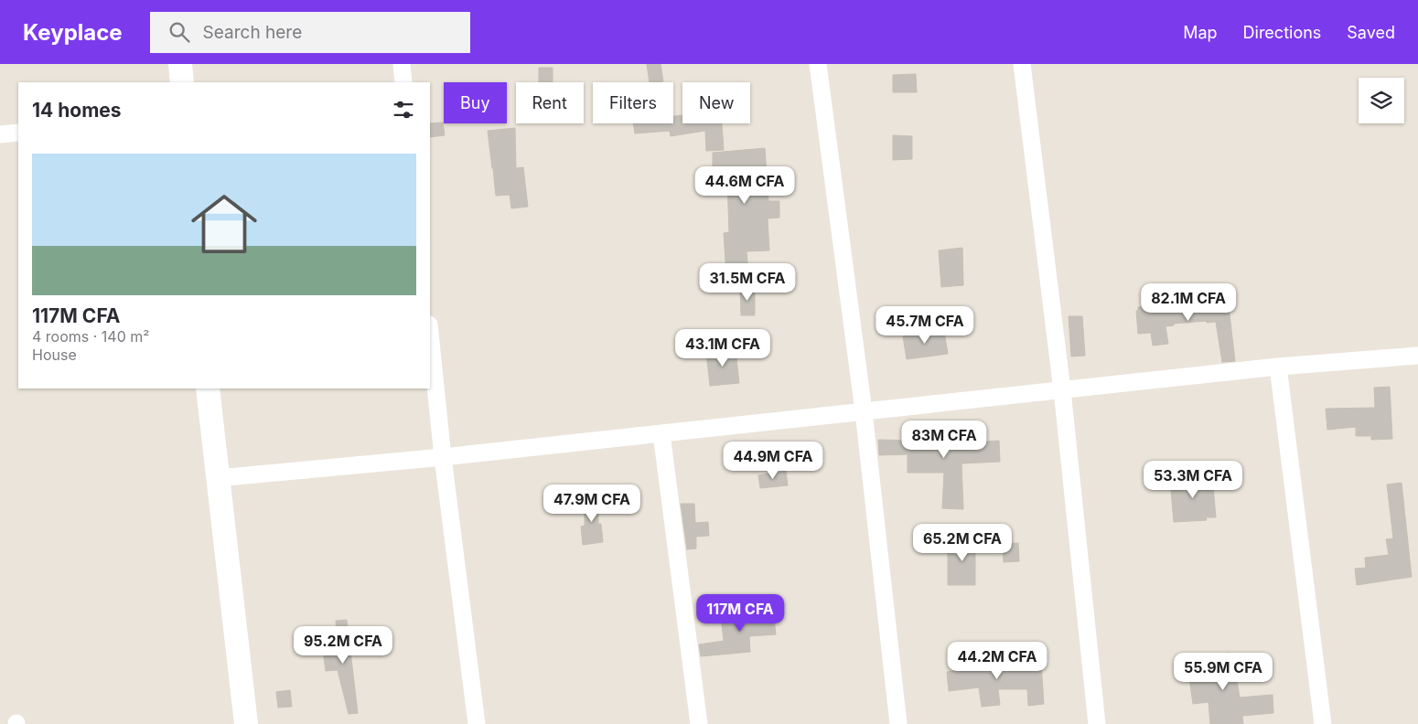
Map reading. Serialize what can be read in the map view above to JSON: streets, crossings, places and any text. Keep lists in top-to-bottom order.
{
  "page": {
    "header": "Keyplace",
    "search": "Search here",
    "nav": ["Map", "Directions", "Saved"],
    "chip": [
      "Buy",
      "Rent",
      "Filters",
      "New"
    ],
    "heading": "14 homes",
    "list": [
      {
        "name": "117M CFA",
        "note": "4 rooms · 140 m² · House"
      }
    ],
    "price": [
      "44.6M CFA",
      "31.5M CFA",
      "82.1M CFA",
      "45.7M CFA",
      "43.1M CFA",
      "83M CFA",
      "44.9M CFA",
      "53.3M CFA",
      "47.9M CFA",
      "65.2M CFA",
      "117M CFA",
      "95.2M CFA",
      "44.2M CFA",
      "55.9M CFA"
    ]
  }
}
